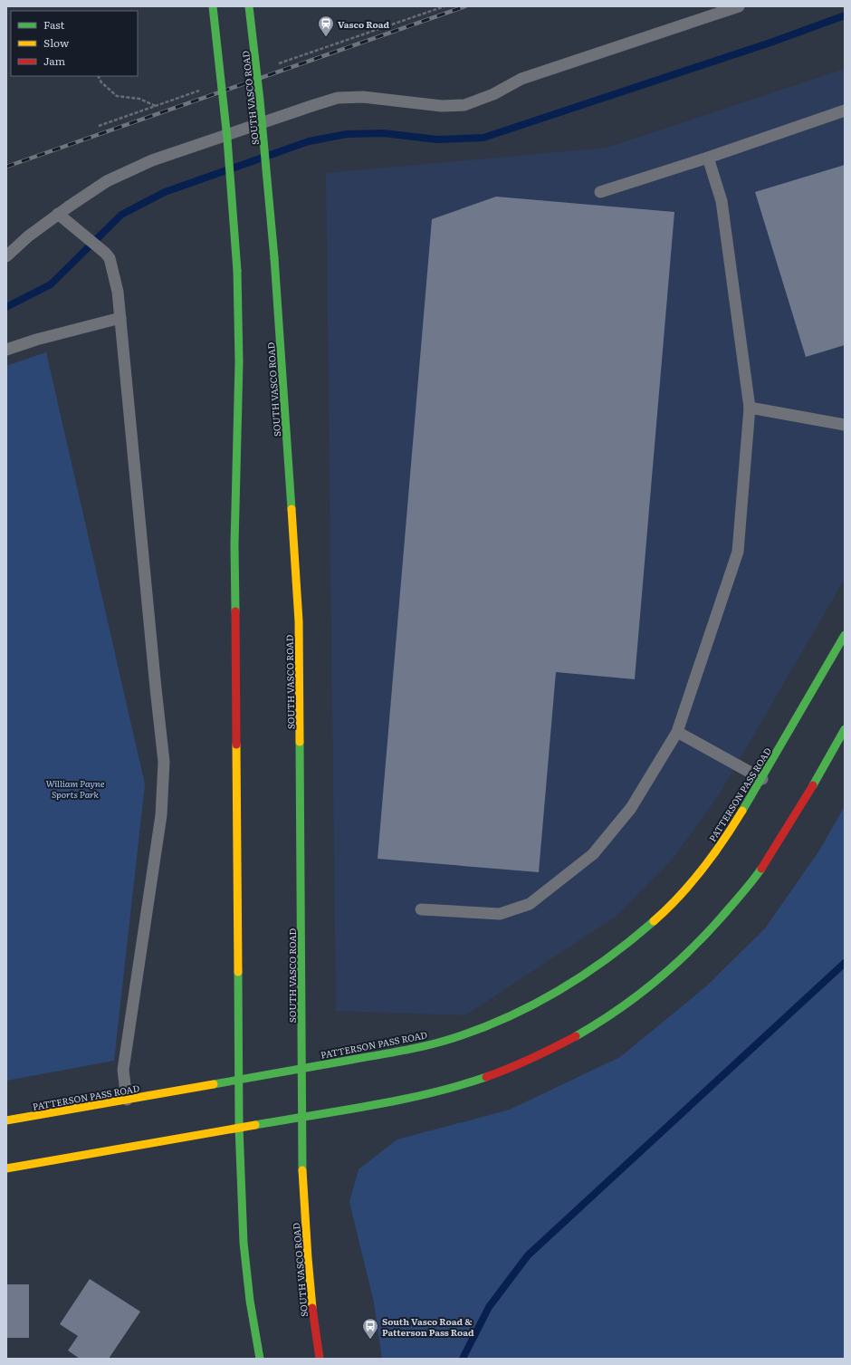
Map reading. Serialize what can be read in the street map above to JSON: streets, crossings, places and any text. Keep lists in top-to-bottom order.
{
  "streets": {
    "main road": ["SOUTH VASCO ROAD", "PATTERSON PASS ROAD"]
  },
  "crossings": [
    ["SOUTH VASCO ROAD", "PATTERSON PASS ROAD"]
  ],
  "parks": ["William Payne Sports Park"],
  "places": {
    "station": ["Vasco Road"],
    "bus stop": ["South Vasco Road & Patterson Pass Road"]
  },
  "legend": ["Fast", "Slow", "Jam"]
}
